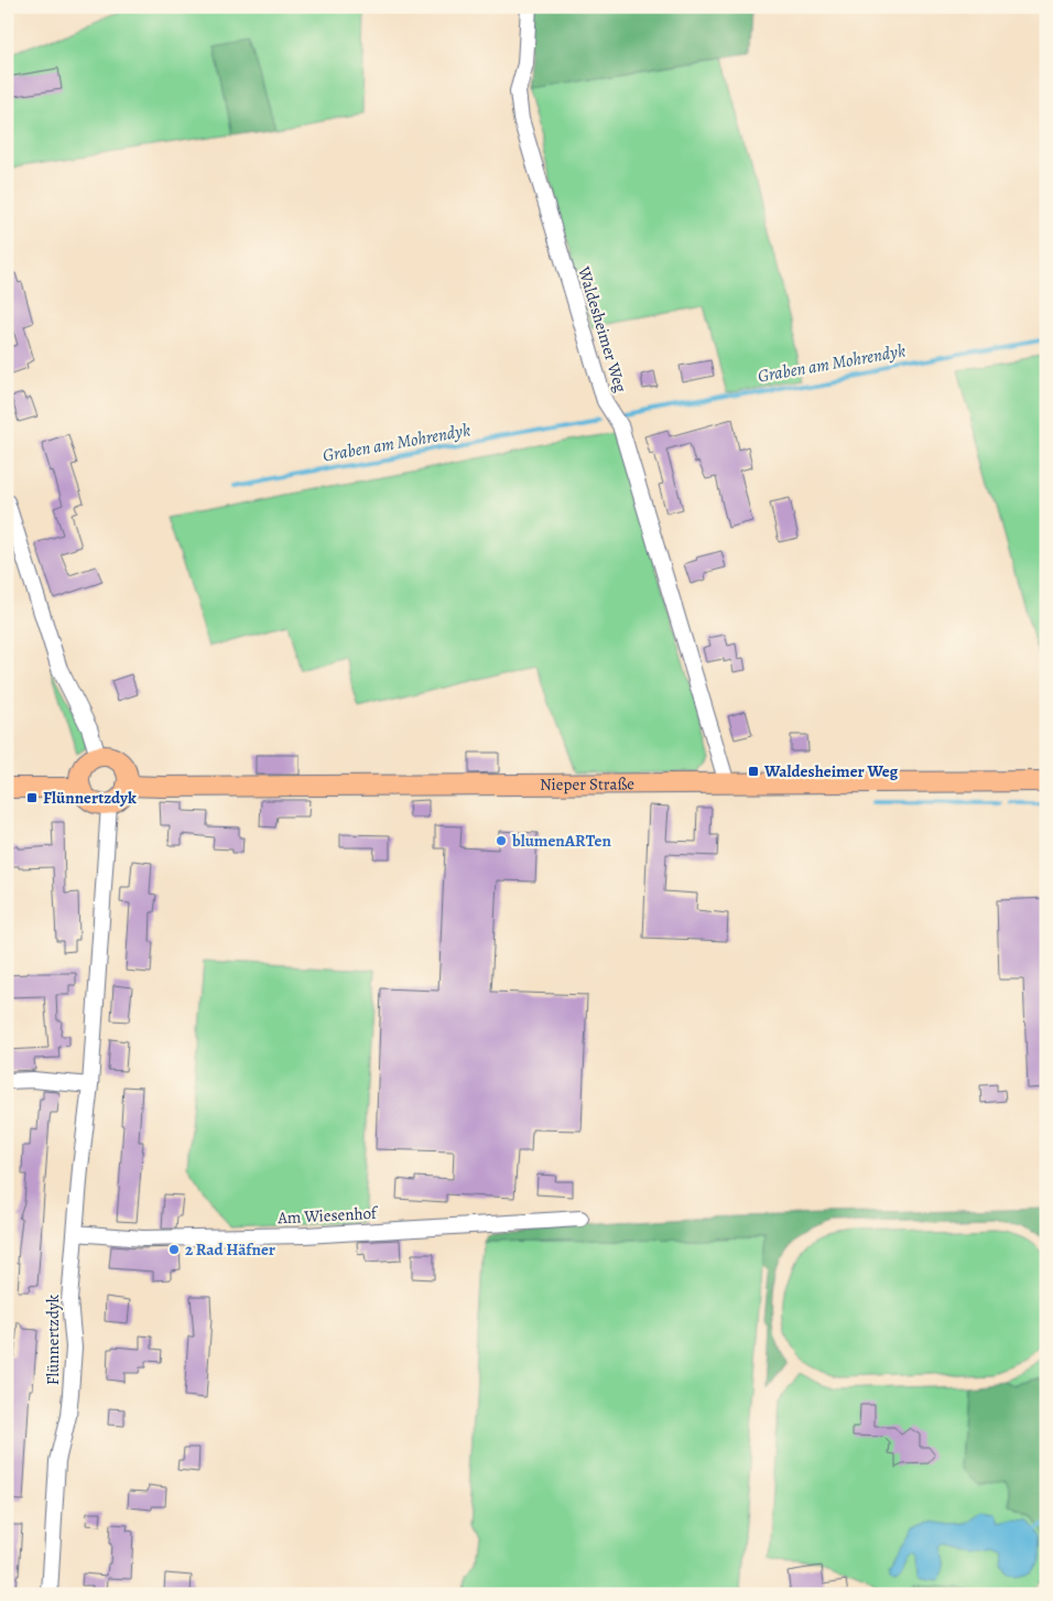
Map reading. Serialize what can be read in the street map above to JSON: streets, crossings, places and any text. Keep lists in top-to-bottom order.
{
  "streets": {
    "main road": ["Nieper Straße"],
    "street": ["Waldesheimer Weg", "Am Wiesenhof", "Flünnertzdyk"]
  },
  "crossings": [
    ["Waldesheimer Weg", "Nieper Straße"],
    ["Nieper Straße", "Flünnertzdyk"],
    ["Am Wiesenhof", "Flünnertzdyk"]
  ],
  "water": ["Graben am Mohrendyk"],
  "places": {
    "transit": ["Waldesheimer Weg", "Flünnertzdyk"],
    "other": ["blumenARTen", "2 Rad Häfner"]
  }
}
